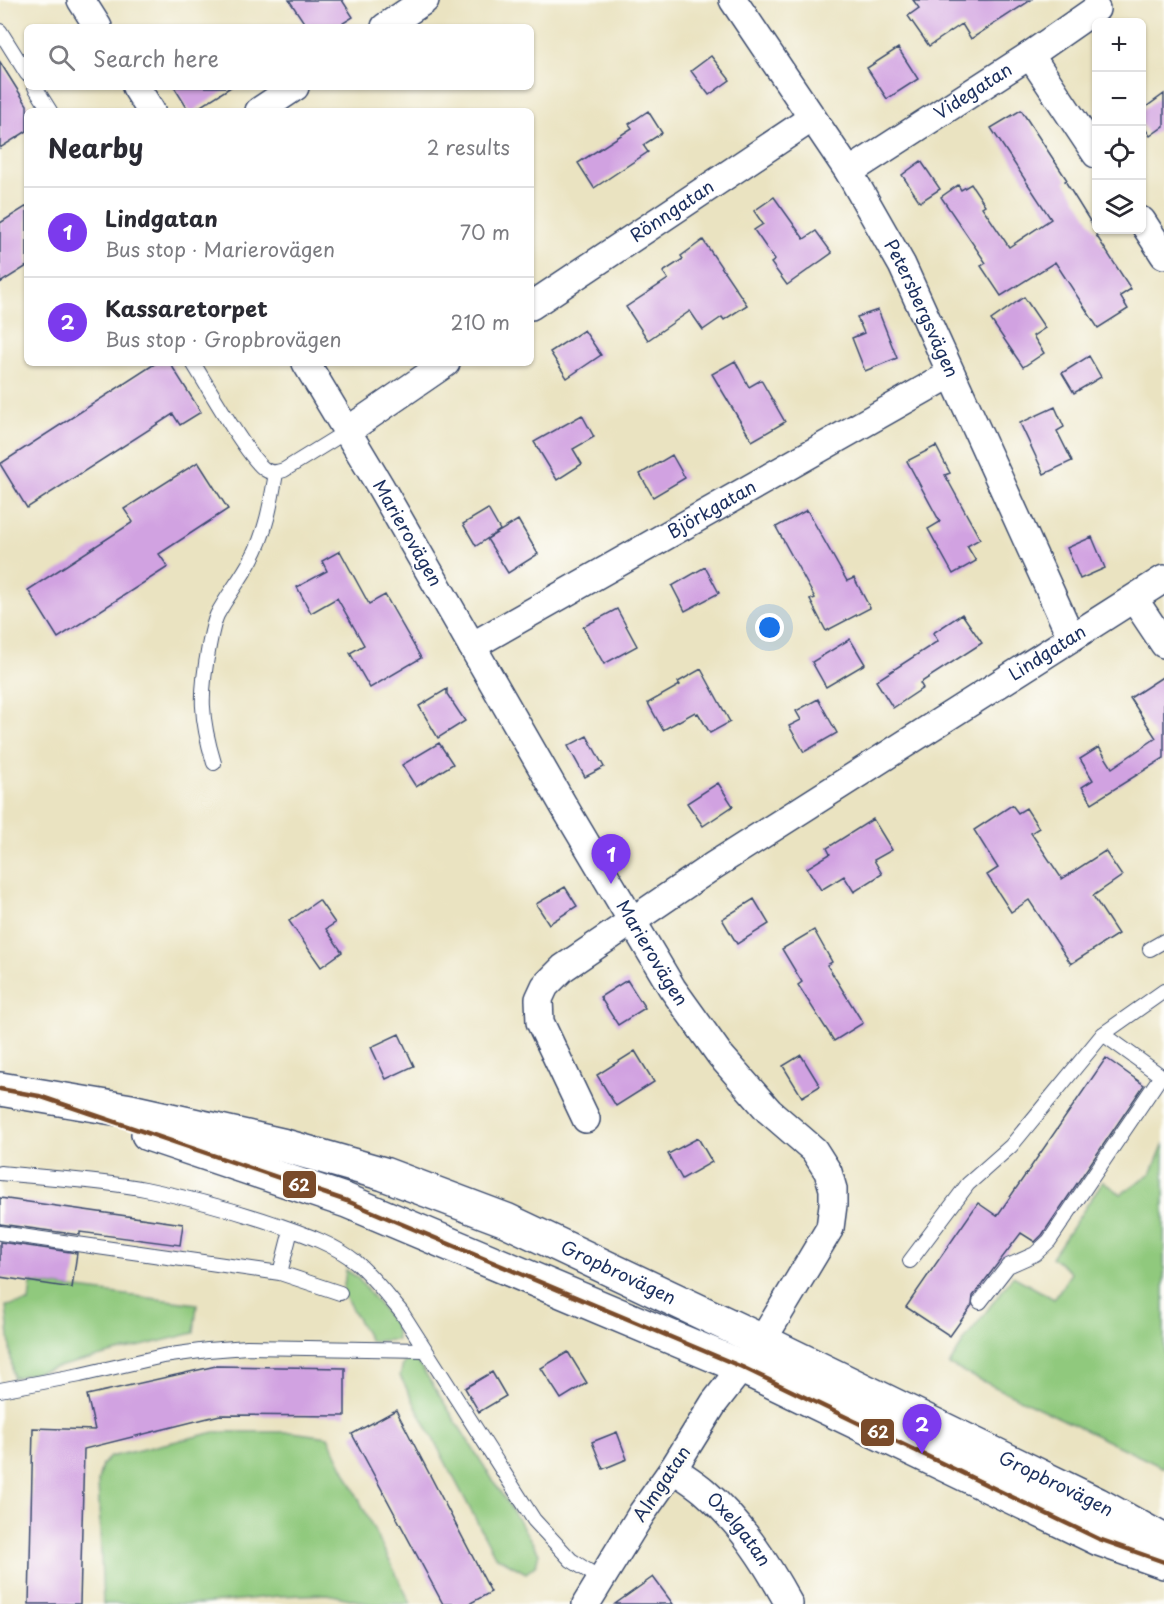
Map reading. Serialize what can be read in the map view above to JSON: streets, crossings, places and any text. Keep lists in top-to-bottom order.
{
  "streets": {
    "street": [
      "Videgatan",
      "Rönngatan",
      "Petersbergsvägen",
      "Björkgatan",
      "Marierovägen",
      "Lindgatan",
      "Gropbrovägen",
      "Almgatan",
      "Oxelgatan"
    ]
  },
  "crossings": [
    ["Videgatan", "Petersbergsvägen"],
    ["Rönngatan", "Petersbergsvägen"],
    ["Petersbergsvägen", "Björkgatan"],
    ["Petersbergsvägen", "Lindgatan"],
    ["Björkgatan", "Marierovägen"],
    ["Marierovägen", "Lindgatan"],
    ["Marierovägen", "Gropbrovägen"],
    ["Marierovägen", "Almgatan"],
    ["Gropbrovägen", "Almgatan"],
    ["Almgatan", "Oxelgatan"]
  ],
  "lines": ["transit line 62"],
  "page": {
    "map_buttons": ["+", "−"],
    "search": "Search here",
    "heading": ["Nearby", "2 results"],
    "list": [
      {
        "mark": "1",
        "name": "Lindgatan",
        "note": "Bus stop · Marierovägen",
        "value": "70 m"
      },
      {
        "mark": "2",
        "name": "Kassaretorpet",
        "note": "Bus stop · Gropbrovägen",
        "value": "210 m"
      }
    ],
    "pins": ["1", "2"]
  }
}
